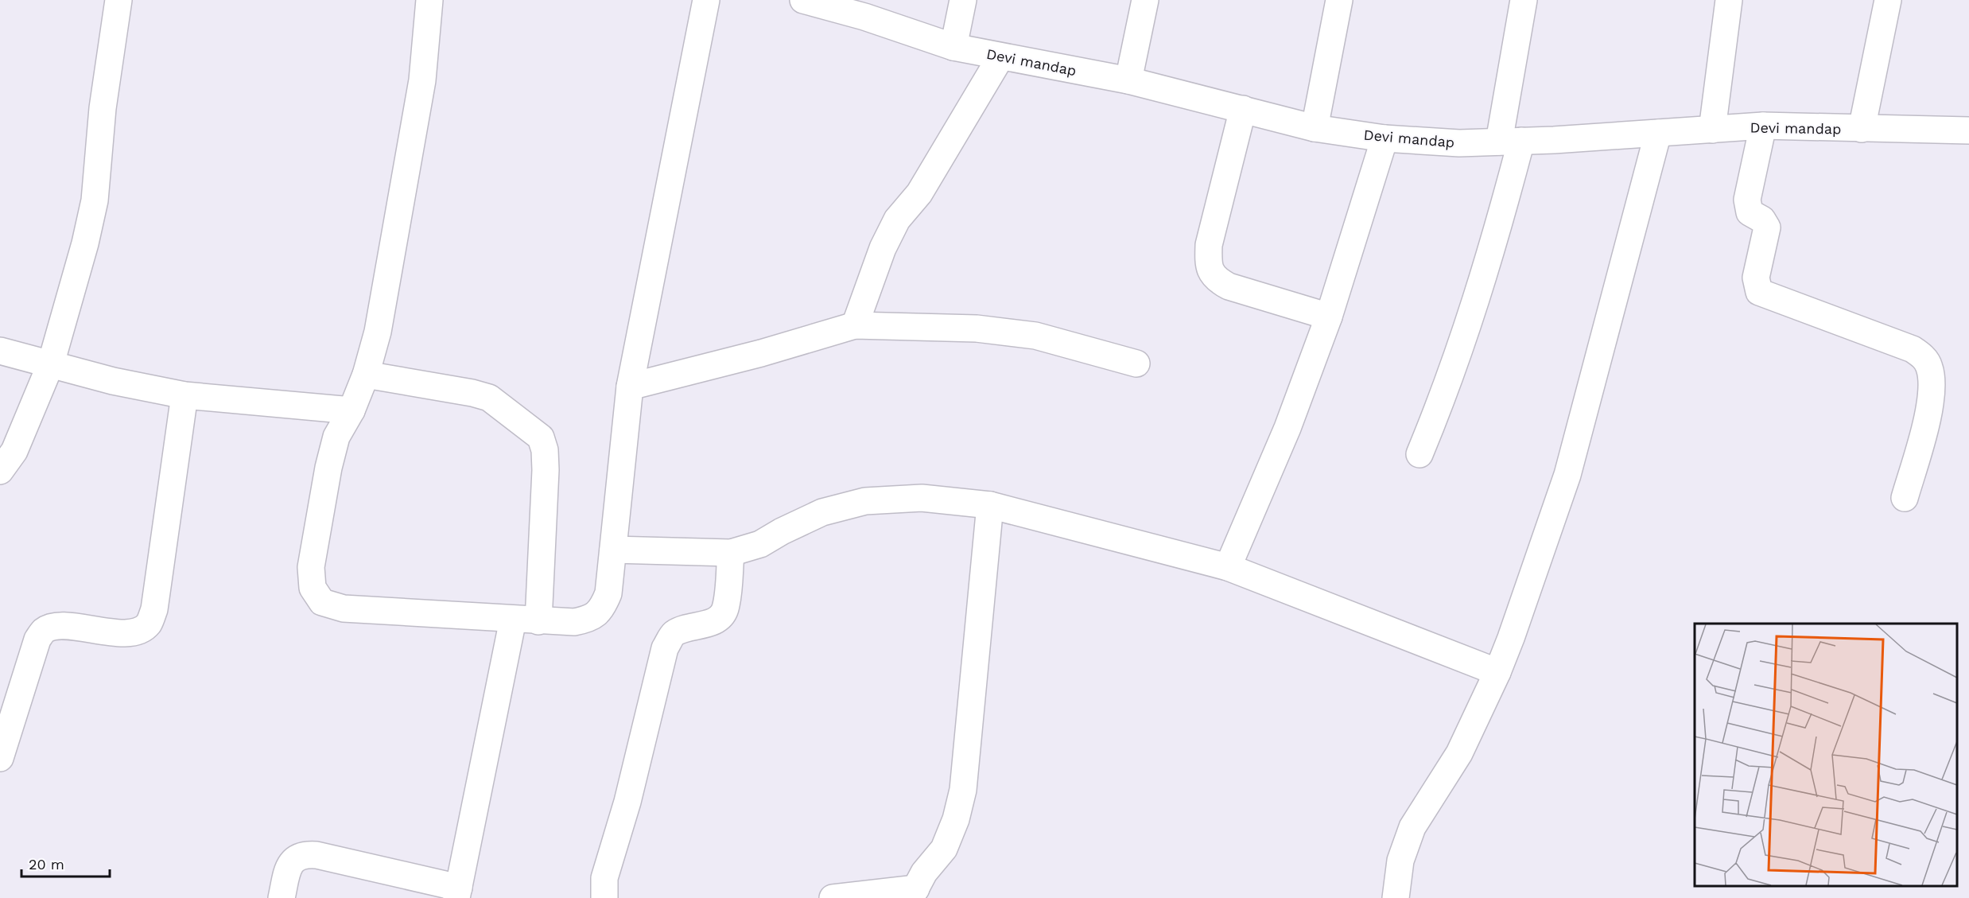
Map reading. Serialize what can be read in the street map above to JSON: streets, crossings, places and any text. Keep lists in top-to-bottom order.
{
  "streets": {
    "street": ["Devi mandap"]
  },
  "scale_bar": "20 m"
}
